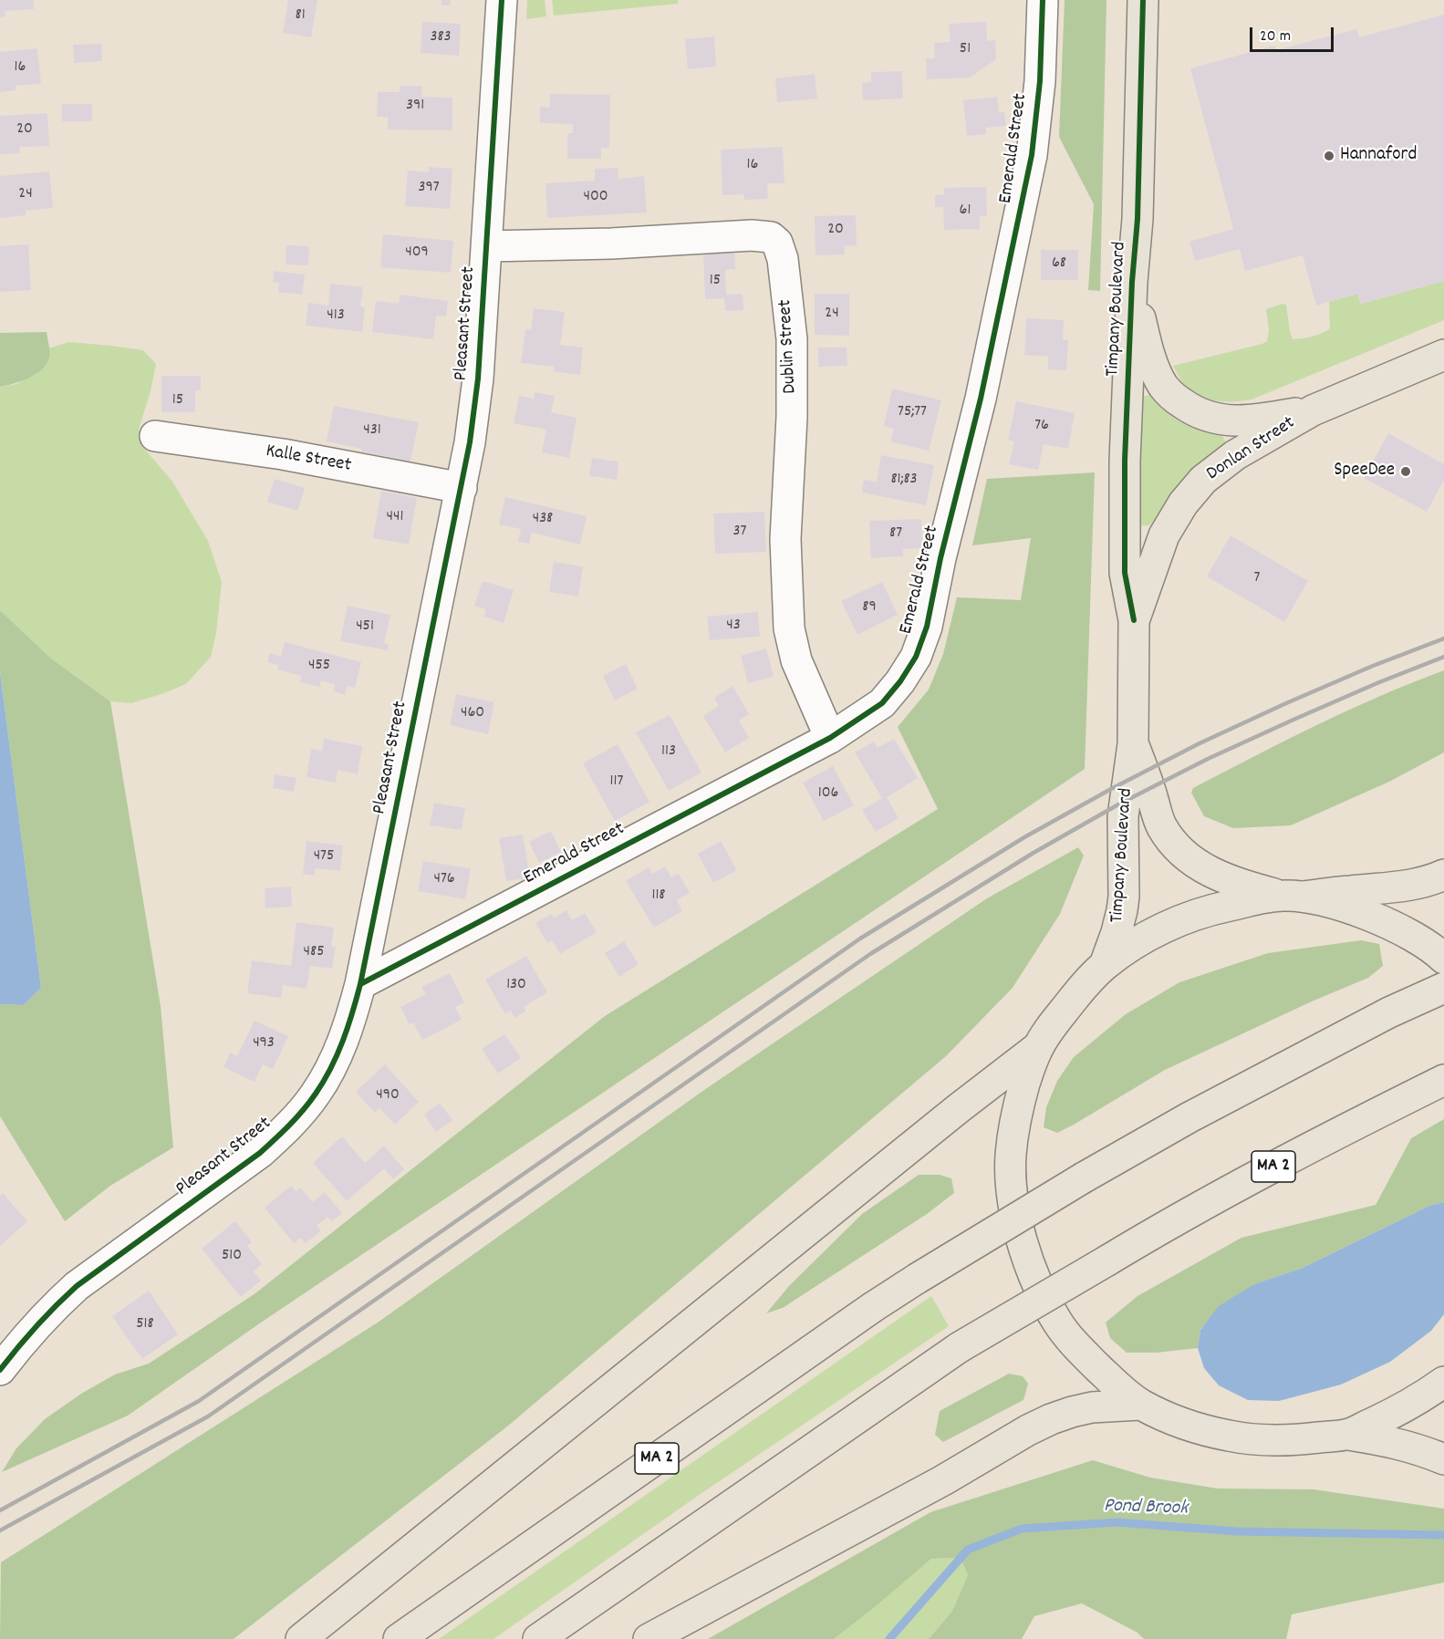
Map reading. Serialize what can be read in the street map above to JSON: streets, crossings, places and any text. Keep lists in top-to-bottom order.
{
  "streets": {
    "main road": ["Timpany Boulevard", "Donlan Street", "MA 2"],
    "street": [
      "Emerald Street",
      "Pleasant Street",
      "Dublin Street",
      "Kalle Street"
    ]
  },
  "crossings": [
    ["Emerald Street", "Pleasant Street"],
    ["Emerald Street", "Dublin Street"],
    ["Timpany Boulevard", "Donlan Street"],
    ["Pleasant Street", "Dublin Street"],
    ["Pleasant Street", "Kalle Street"]
  ],
  "water": ["Pond Brook"],
  "places": ["Hannaford", "SpeeDee"],
  "house_numbers": [
    "81",
    "383",
    "51",
    "16",
    "391",
    "20",
    "16",
    "397",
    "24",
    "400",
    "61",
    "20",
    "409",
    "68",
    "15",
    "24",
    "413",
    "15",
    "75;77",
    "76",
    "431",
    "81;83",
    "441",
    "438",
    "37",
    "87",
    "7",
    "89",
    "43",
    "451",
    "455",
    "460",
    "113",
    "117",
    "106",
    "475",
    "476",
    "118",
    "485",
    "130",
    "493",
    "490",
    "510",
    "518"
  ],
  "scale_bar": "20 m"
}
